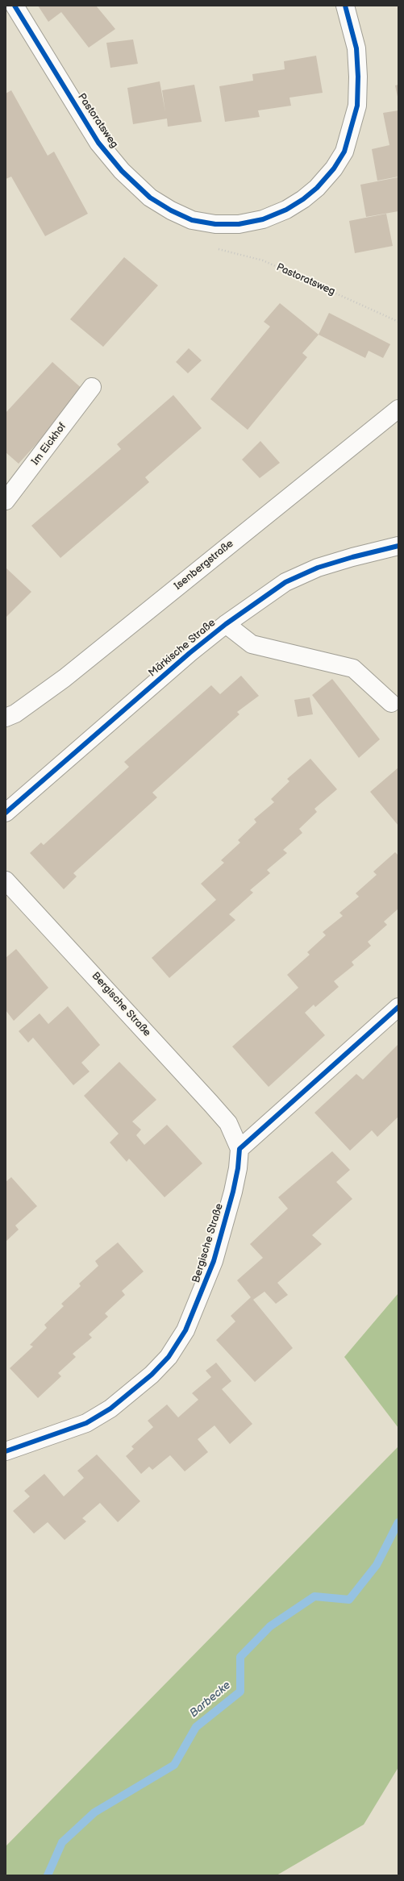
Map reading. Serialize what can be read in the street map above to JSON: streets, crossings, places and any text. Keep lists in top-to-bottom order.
{
  "streets": {
    "street": [
      "Pastoratsweg",
      "Im Eickhof",
      "Isenbergstraße",
      "Märkische Straße",
      "Bergische Straße"
    ]
  },
  "water": ["Barbecke"]
}
